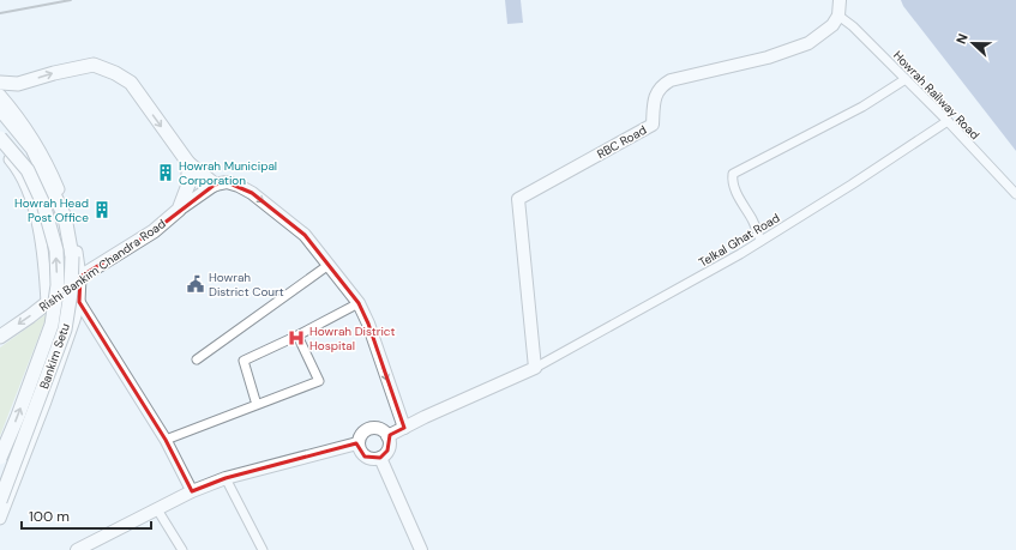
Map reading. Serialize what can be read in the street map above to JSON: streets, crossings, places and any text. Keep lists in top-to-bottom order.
{
  "streets": {
    "main road": ["RBC Road", "Rishi Bankim Chandra Road", "Bankim Setu"],
    "street": ["Howrah Railway Road", "Telkal Ghat Road"]
  },
  "crossings": [
    ["Howrah Railway Road", "RBC Road"],
    ["Howrah Railway Road", "Telkal Ghat Road"],
    ["RBC Road", "Telkal Ghat Road"]
  ],
  "places": {
    "building": ["Howrah Municipal Corporation", "Howrah Head Post Office"],
    "public building": ["Howrah District Court"],
    "hospital": ["Howrah District Hospital"]
  },
  "scale_bar": "100 m",
  "north": "left"
}
